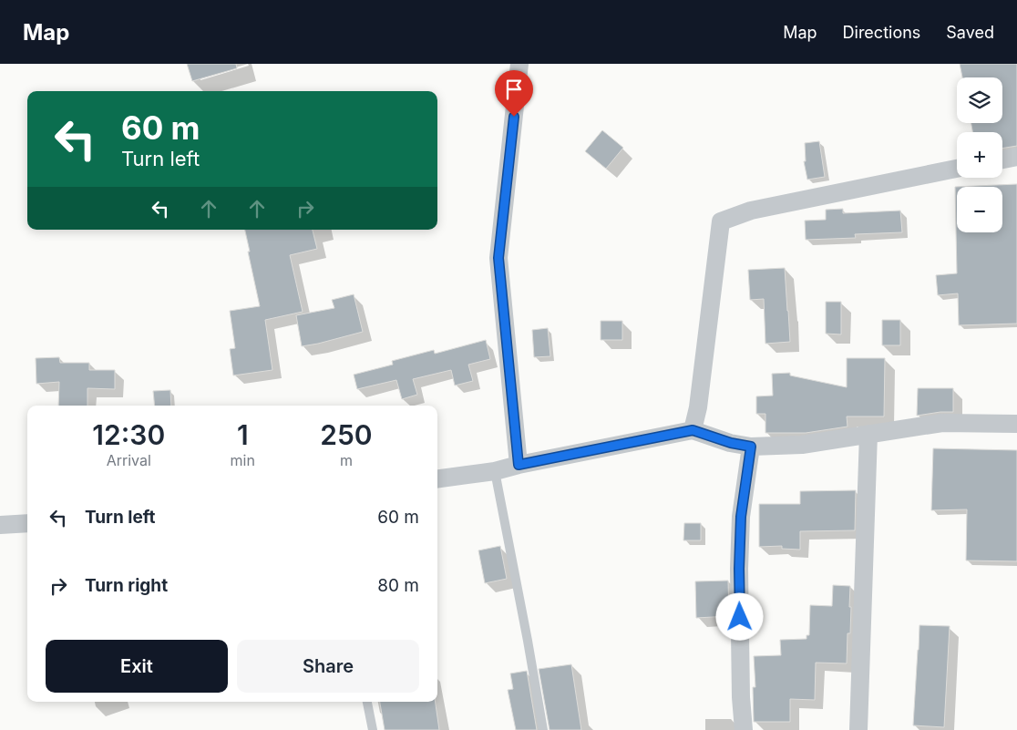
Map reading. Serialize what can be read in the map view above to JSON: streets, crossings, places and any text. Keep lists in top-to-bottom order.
{
  "page": {
    "header": "Map",
    "nav": ["Map", "Directions", "Saved"],
    "map_buttons": ["+", "−"],
    "turn": ["60 m", "Turn left"],
    "eta": [
      "12:30",
      "Arrival",
      "1",
      "min",
      "250",
      "m"
    ],
    "list": [
      {
        "name": "Turn left",
        "value": "60 m"
      },
      {
        "name": "Turn right",
        "value": "80 m"
      }
    ],
    "buttons": ["Exit", "Share"]
  }
}
